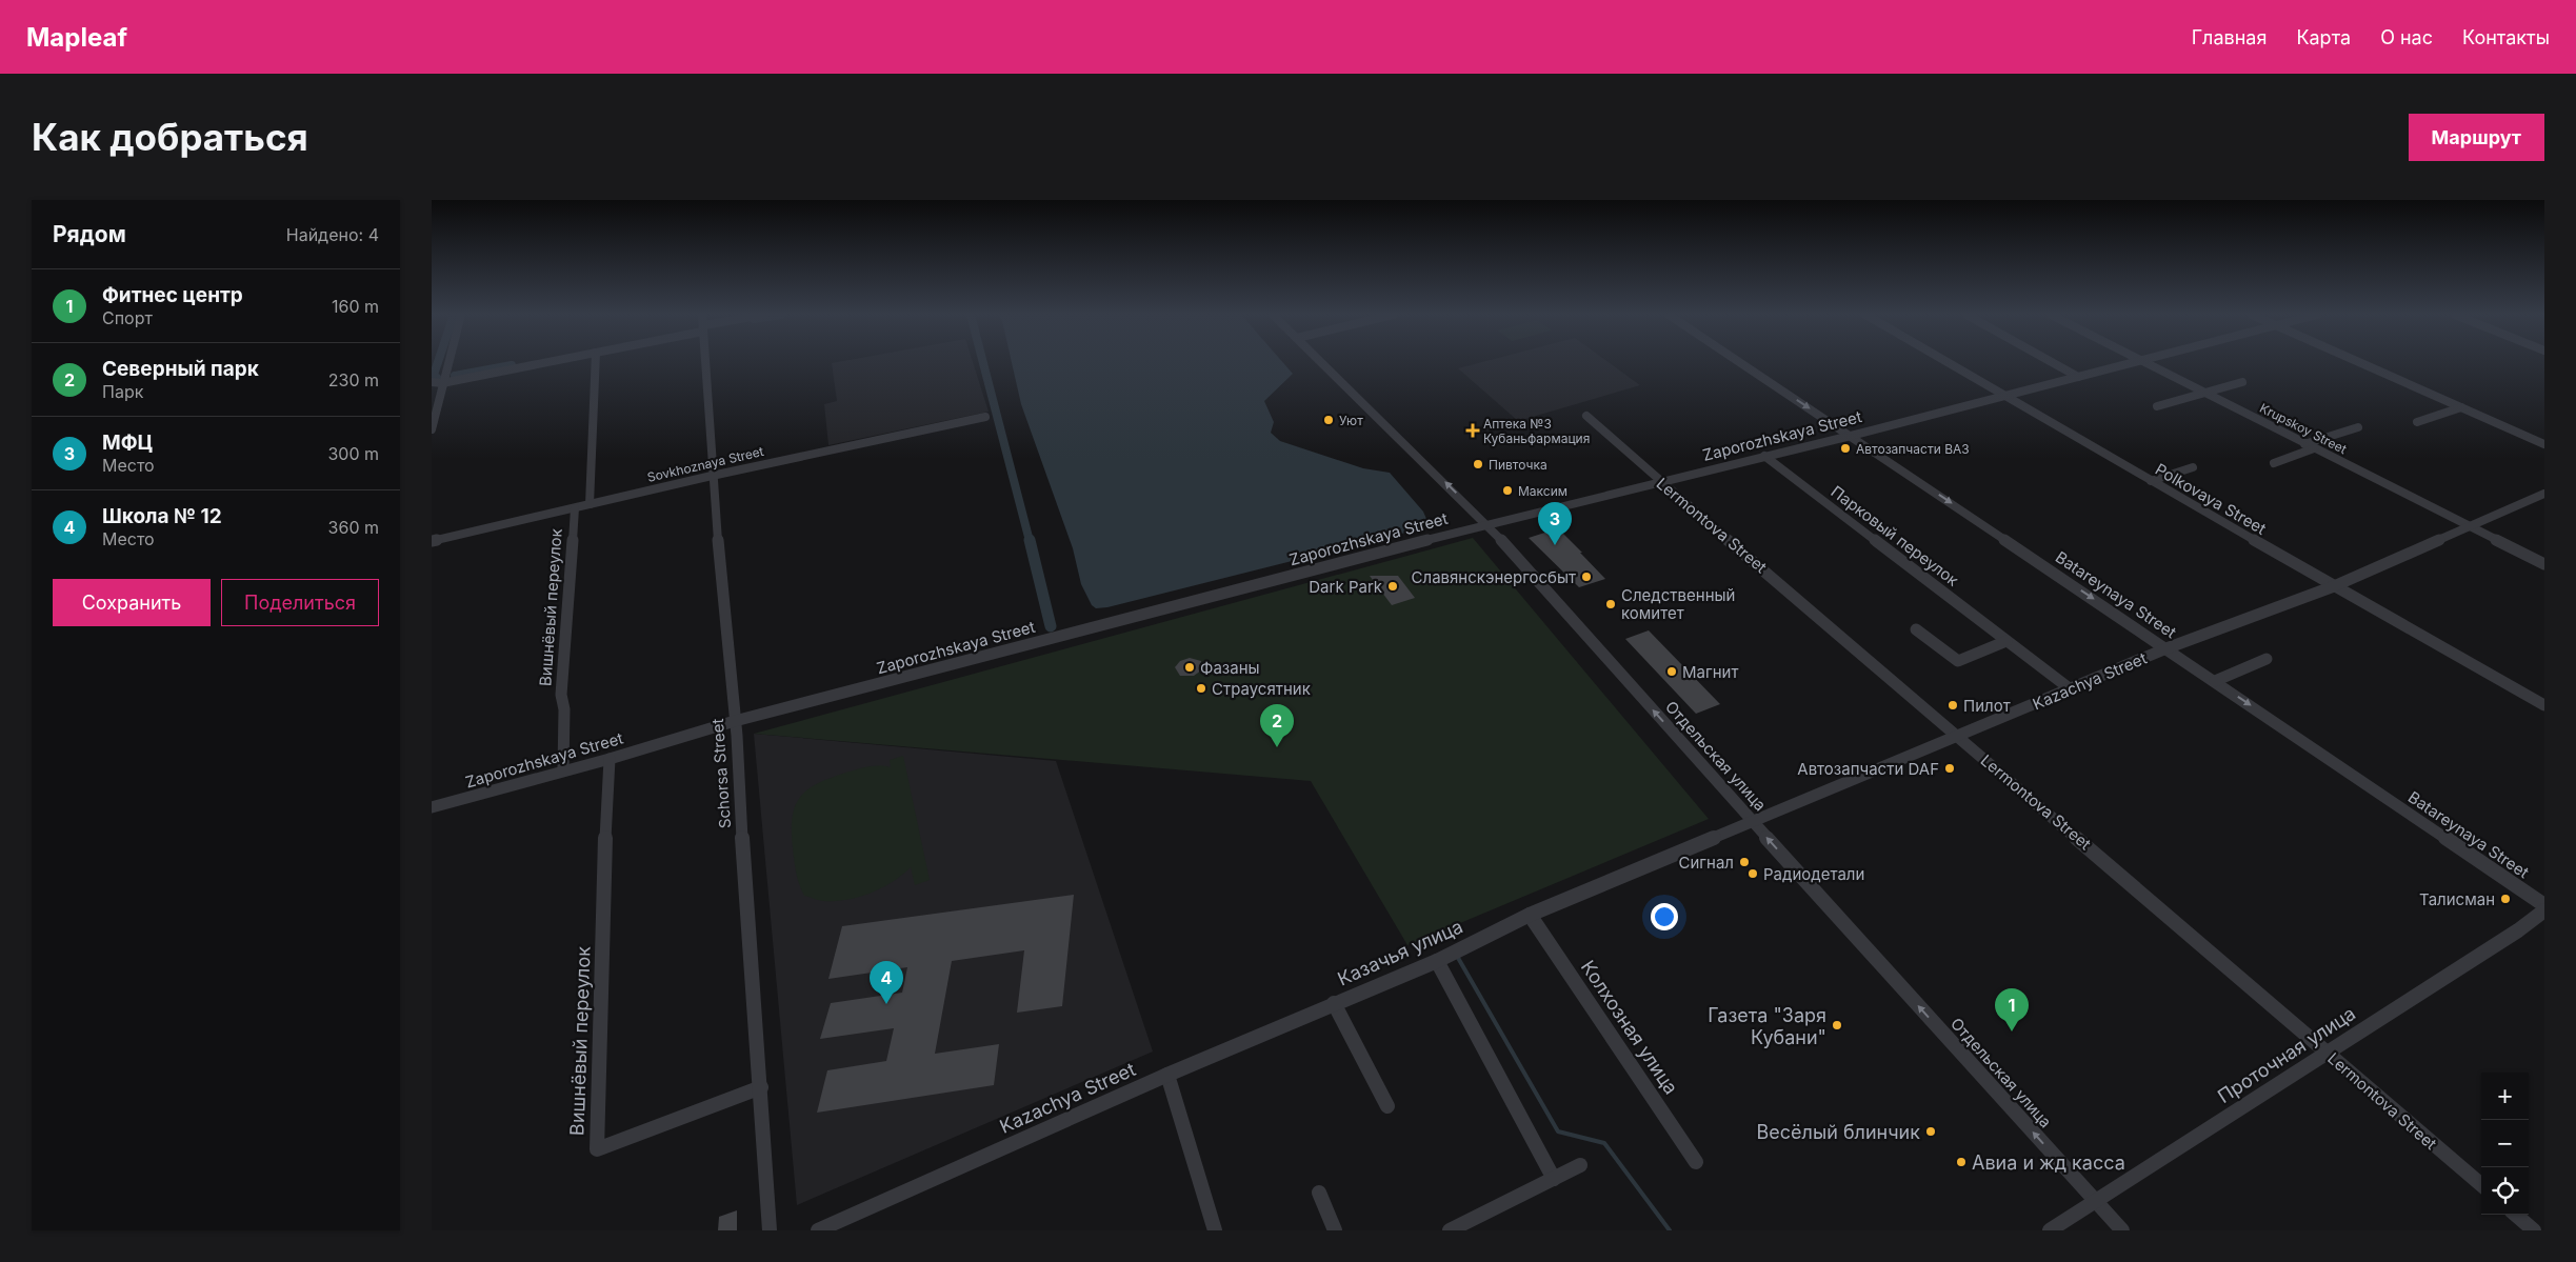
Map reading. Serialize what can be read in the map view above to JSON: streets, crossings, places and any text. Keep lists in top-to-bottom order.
{
  "streets": {
    "street": [
      "Krupskoy Street",
      "Zaporozhskaya Street",
      "Sovkhoznaya Street",
      "Polkovaya Street",
      "Lermontova Street",
      "Парковый переулок",
      "Batareynaya Street",
      "Вишнёвый переулок",
      "Kazachya Street",
      "Отдельская улица",
      "Schorsa Street",
      "Казачья улица",
      "Колхозная улица",
      "Проточная улица"
    ]
  },
  "crossings": [
    ["Krupskoy Street", "Kazachya Street"],
    ["Zaporozhskaya Street", "Polkovaya Street"],
    ["Zaporozhskaya Street", "Lermontova Street"],
    ["Zaporozhskaya Street", "Парковый переулок"],
    ["Zaporozhskaya Street", "Batareynaya Street"],
    ["Zaporozhskaya Street", "Вишнёвый переулок"],
    ["Zaporozhskaya Street", "Отдельская улица"],
    ["Zaporozhskaya Street", "Schorsa Street"],
    ["Sovkhoznaya Street", "Вишнёвый переулок"],
    ["Sovkhoznaya Street", "Schorsa Street"],
    ["Polkovaya Street", "Kazachya Street"],
    ["Lermontova Street", "Kazachya Street"],
    ["Lermontova Street", "Проточная улица"],
    ["Парковый переулок", "Kazachya Street"],
    ["Batareynaya Street", "Kazachya Street"],
    ["Вишнёвый переулок", "Schorsa Street"],
    ["Kazachya Street", "Отдельская улица"],
    ["Kazachya Street", "Казачья улица"],
    ["Отдельская улица", "Казачья улица"],
    ["Отдельская улица", "Проточная улица"],
    ["Казачья улица", "Колхозная улица"]
  ],
  "one_way": ["Batareynaya Street", "Отдельская улица"],
  "places": {
    "other": [
      "Уют",
      "Автозапчасти ВАЗ",
      "Пивточка",
      "Максим",
      "Славянскэнергосбыт",
      "Dark Park",
      "Следственный комитет",
      "Фазаны",
      "Магнит",
      "Страусятник",
      "Пилот",
      "Автозапчасти DAF",
      "Сигнал",
      "Радиодетали",
      "Талисман",
      "Газета \"Заря Кубани\"",
      "Весёлый блинчик",
      "Авиа и жд касса"
    ],
    "health": ["Аптека №3 Кубаньфармация"]
  },
  "page": {
    "header": "Mapleaf",
    "nav": [
      "Главная",
      "Карта",
      "О нас",
      "Контакты"
    ],
    "buttons": [
      "Маршрут",
      ["Сохранить", "Поделиться"]
    ],
    "title": "Как добраться",
    "heading": ["Рядом", "Найдено: 4"],
    "list": [
      {
        "mark": "1",
        "name": "Фитнес центр",
        "note": "Спорт",
        "value": "160 m"
      },
      {
        "mark": "2",
        "name": "Северный парк",
        "note": "Парк",
        "value": "230 m"
      },
      {
        "mark": "3",
        "name": "МФЦ",
        "note": "Место",
        "value": "300 m"
      },
      {
        "mark": "4",
        "name": "Школа № 12",
        "note": "Место",
        "value": "360 m"
      }
    ],
    "pins": [
      "3",
      "2",
      "4",
      "1"
    ],
    "map_buttons": ["+", "−"]
  }
}
